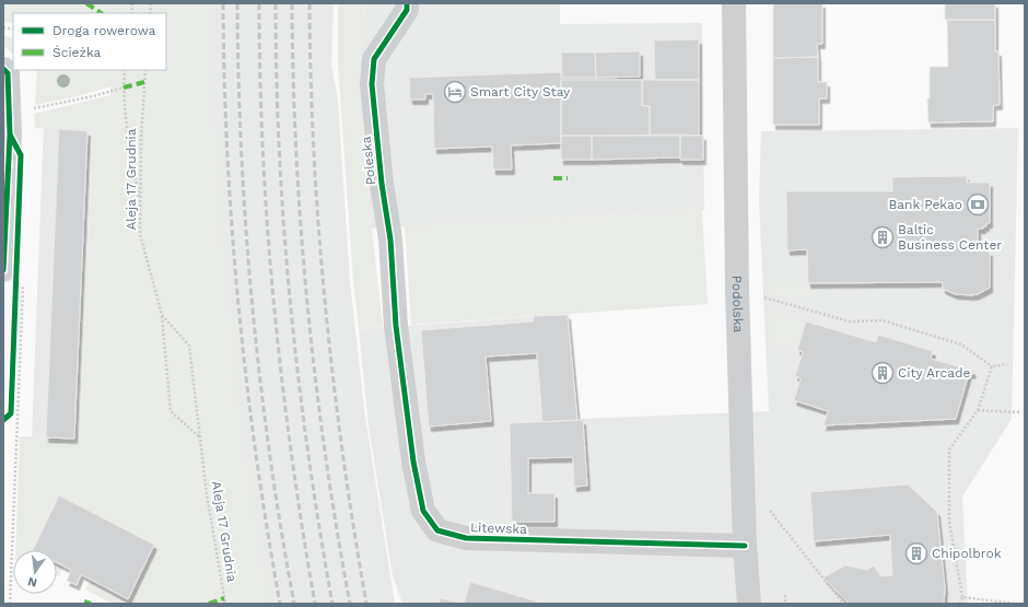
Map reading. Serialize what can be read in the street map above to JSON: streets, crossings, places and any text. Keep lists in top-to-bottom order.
{
  "streets": {
    "street": ["Poleska", "Podolska", "Litewska"],
    "path": ["Aleja 17 Grudnia"]
  },
  "crossings": [
    ["Poleska", "Litewska"],
    ["Podolska", "Litewska"]
  ],
  "places": {
    "hotel": ["Smart City Stay"],
    "bank": ["Bank Pekao"],
    "building": ["Baltic Business Center", "City Arcade", "Chipolbrok"]
  },
  "legend": ["Droga rowerowa", "Ścieżka"],
  "north": "bottom"
}
